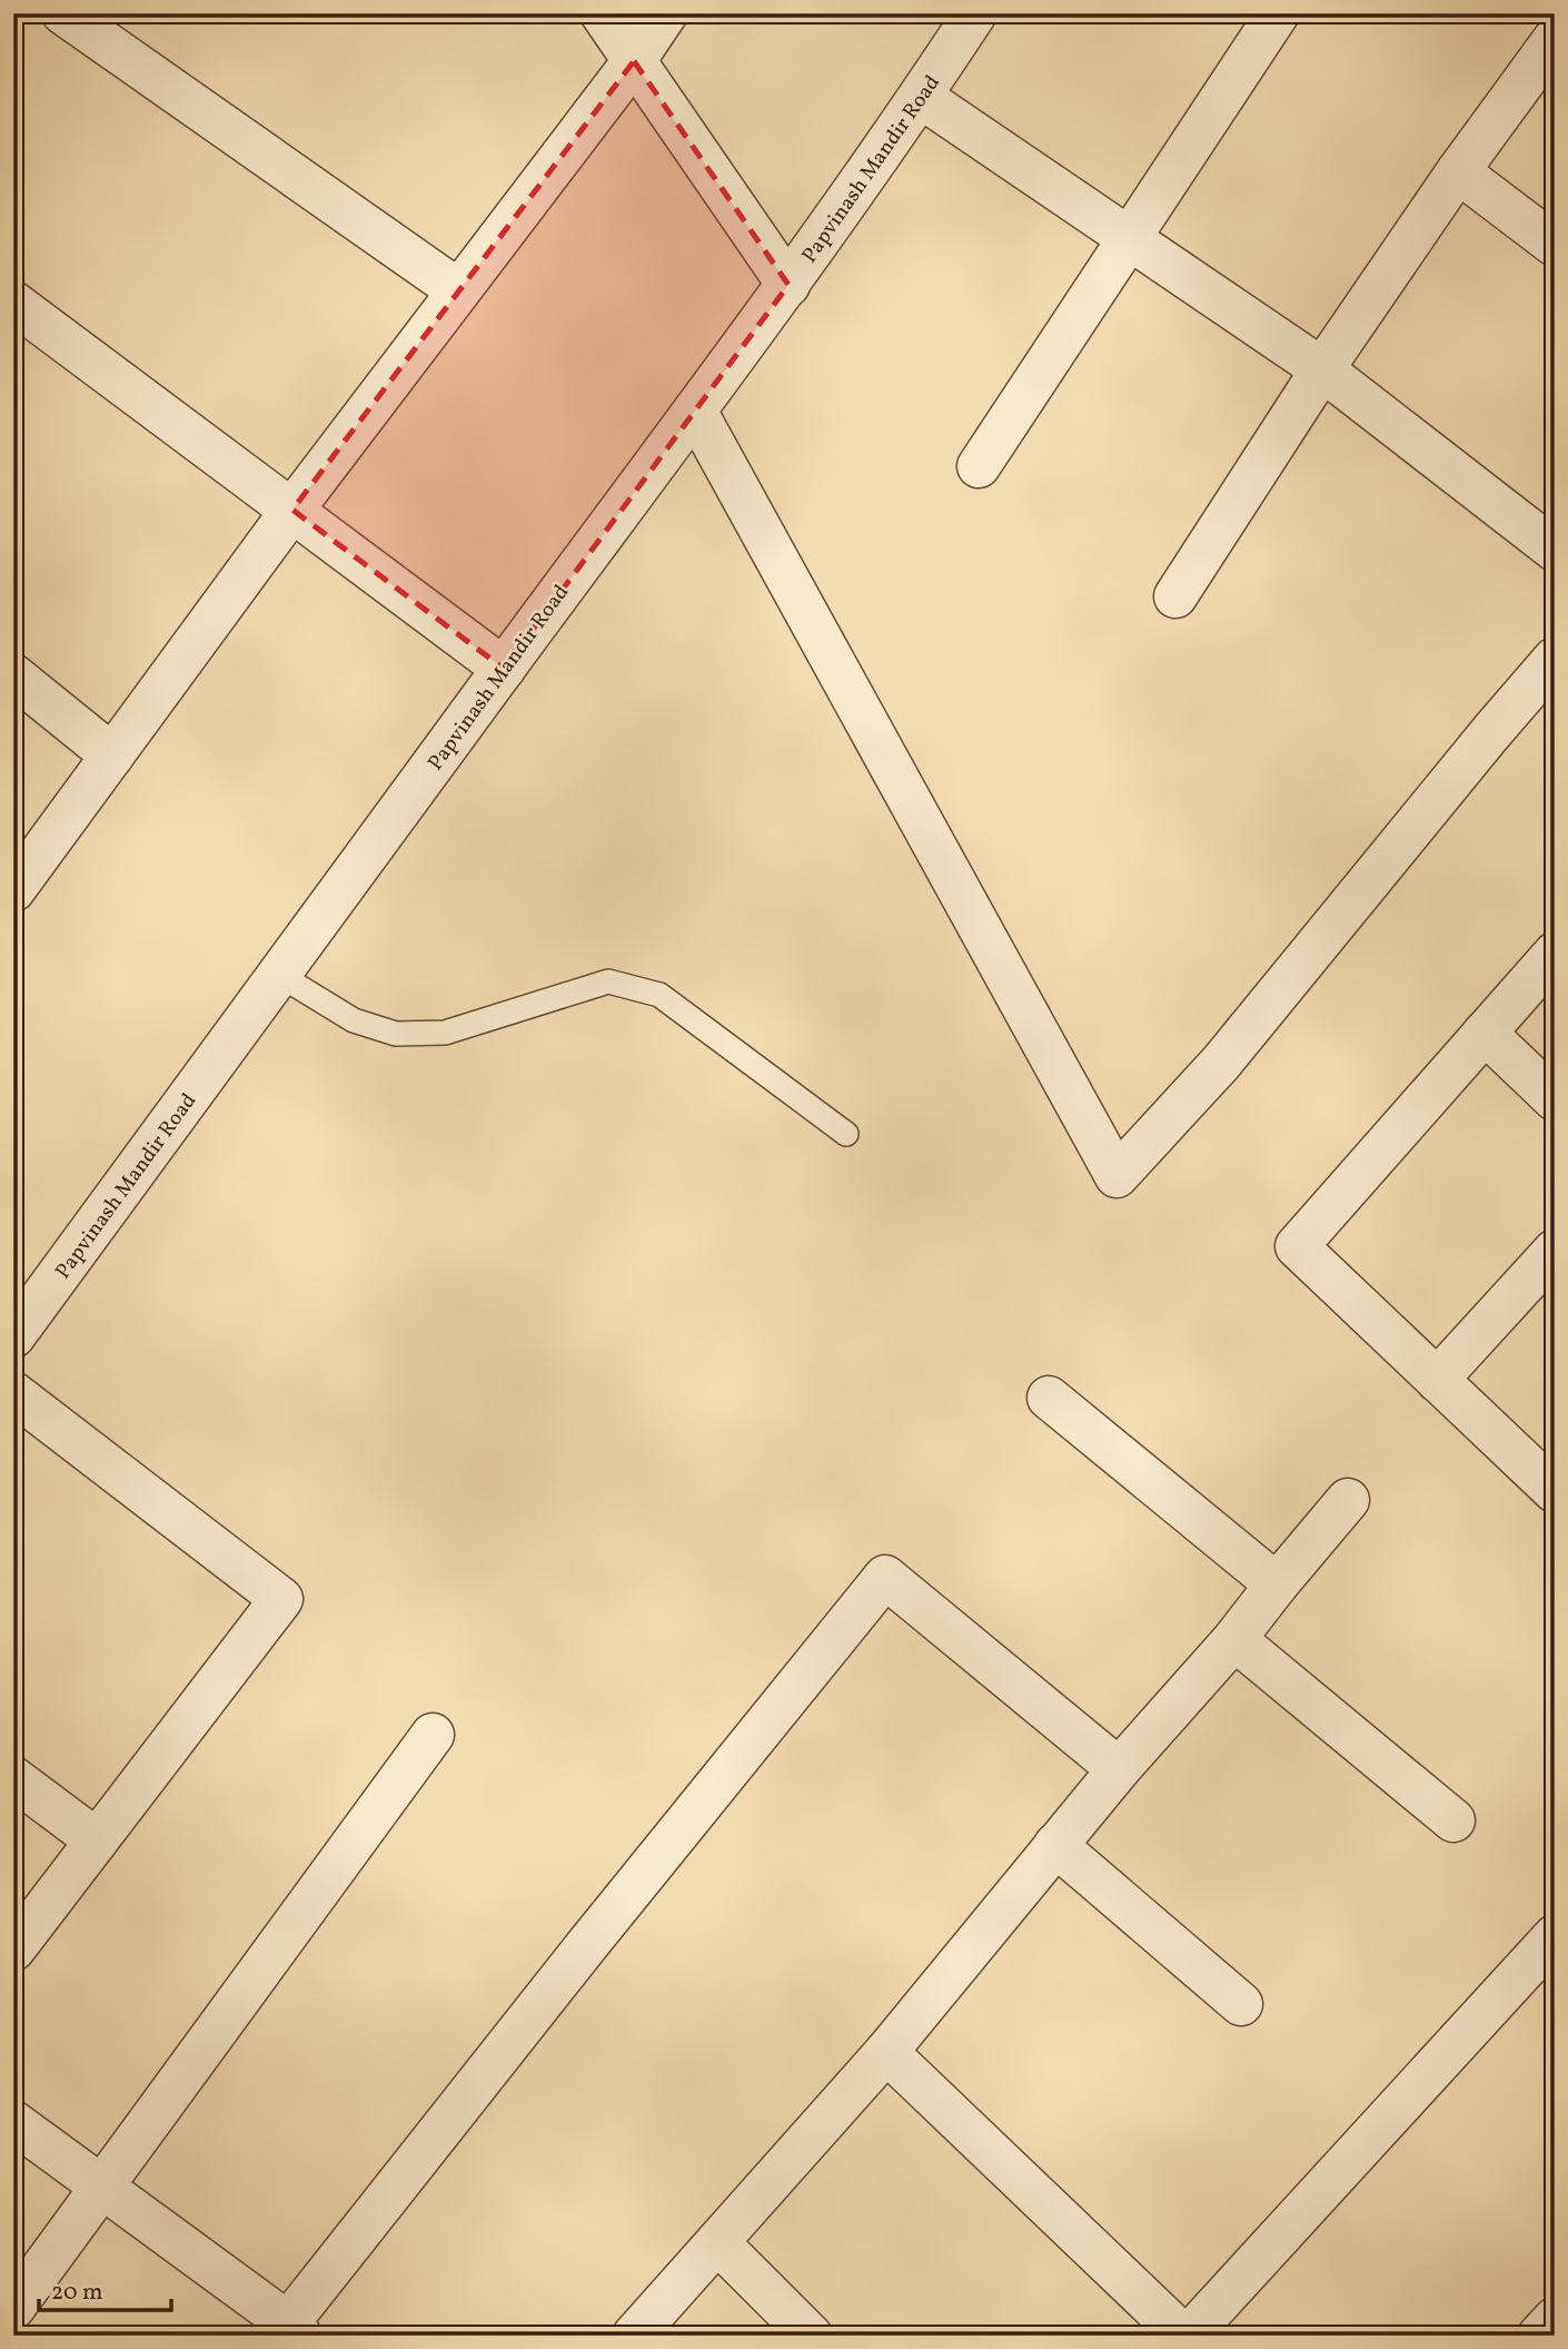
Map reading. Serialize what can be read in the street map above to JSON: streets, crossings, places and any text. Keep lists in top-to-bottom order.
{
  "streets": {
    "street": ["Papvinash Mandir Road"]
  },
  "scale_bar": "20 m"
}
